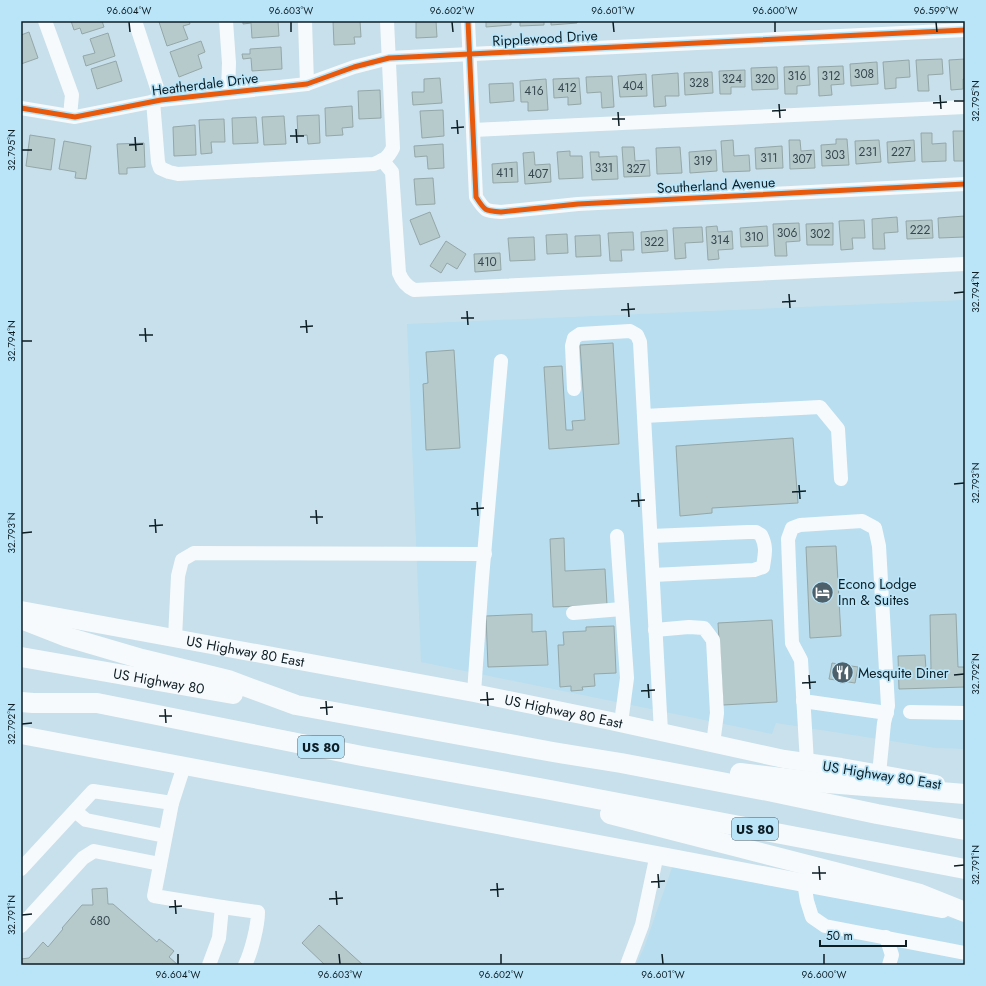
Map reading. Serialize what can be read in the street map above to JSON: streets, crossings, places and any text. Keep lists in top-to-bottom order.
{
  "streets": {
    "highway": ["US Highway 80", "US 80"],
    "main road": ["US Highway 80 East"],
    "street": ["Ripplewood Drive", "Heatherdale Drive", "Southerland Avenue"]
  },
  "crossings": [
    ["Ripplewood Drive", "Heatherdale Drive"]
  ],
  "places": {
    "hotel": ["Econo Lodge Inn & Suites"],
    "restaurant": ["Mesquite Diner"]
  },
  "house_numbers": [
    "308",
    "316",
    "312",
    "324",
    "320",
    "328",
    "404",
    "412",
    "416",
    "231",
    "227",
    "303",
    "311",
    "307",
    "319",
    "331",
    "327",
    "411",
    "407",
    "222",
    "306",
    "302",
    "310",
    "314",
    "322",
    "410",
    "680"
  ],
  "scale_bar": "50 m",
  "coordinates": [
    "96.604°W",
    "96.603°W",
    "96.602°W",
    "96.601°W",
    "96.600°W",
    "96.599°W",
    "32.795°N",
    "32.794°N",
    "32.793°N",
    "32.792°N",
    "32.791°N"
  ]
}
